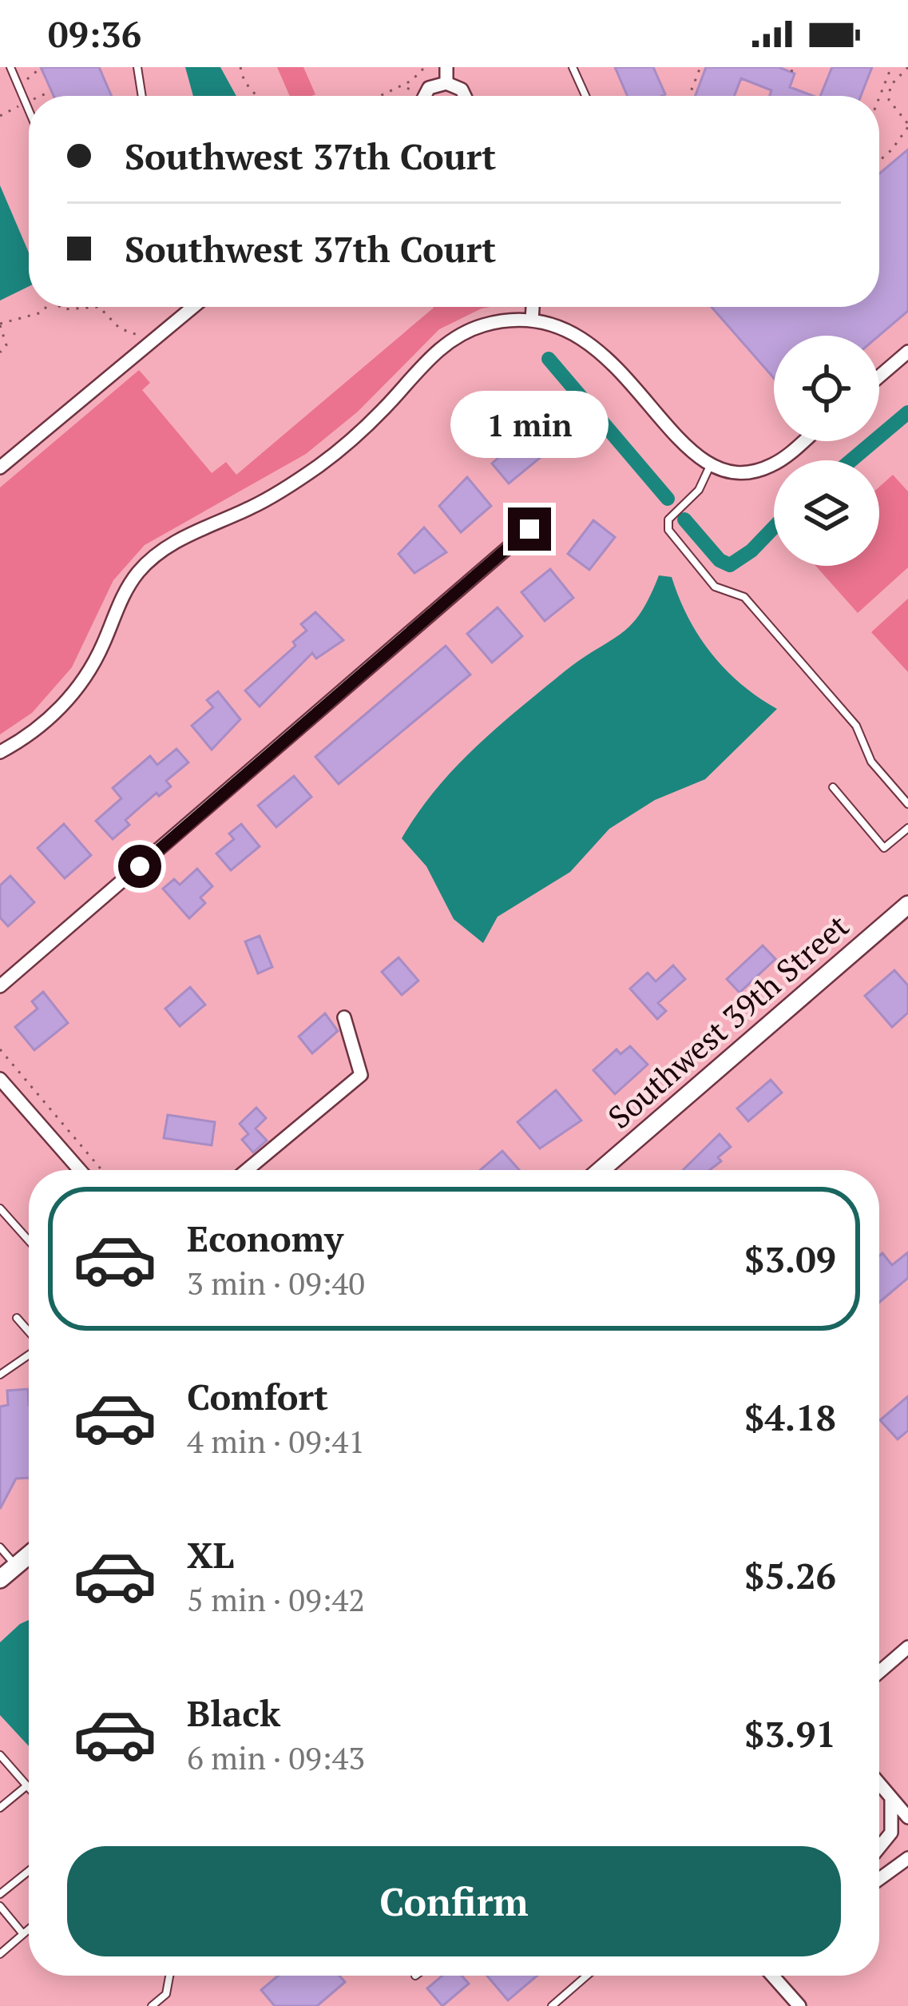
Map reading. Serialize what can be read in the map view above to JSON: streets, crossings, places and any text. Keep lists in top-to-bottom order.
{
  "streets": {
    "street": ["Southwest 39th Street"]
  },
  "page": {
    "status": "09:36",
    "banner": ["Southwest 37th Court", "Southwest 37th Court"],
    "bubble": "1 min",
    "list": [
      {
        "name": "Economy",
        "note": "3 min · 09:40",
        "value": "$3.09"
      },
      {
        "name": "Comfort",
        "note": "4 min · 09:41",
        "value": "$4.18"
      },
      {
        "name": "XL",
        "note": "5 min · 09:42",
        "value": "$5.26"
      },
      {
        "name": "Black",
        "note": "6 min · 09:43",
        "value": "$3.91"
      }
    ],
    "buttons": "Confirm"
  }
}
